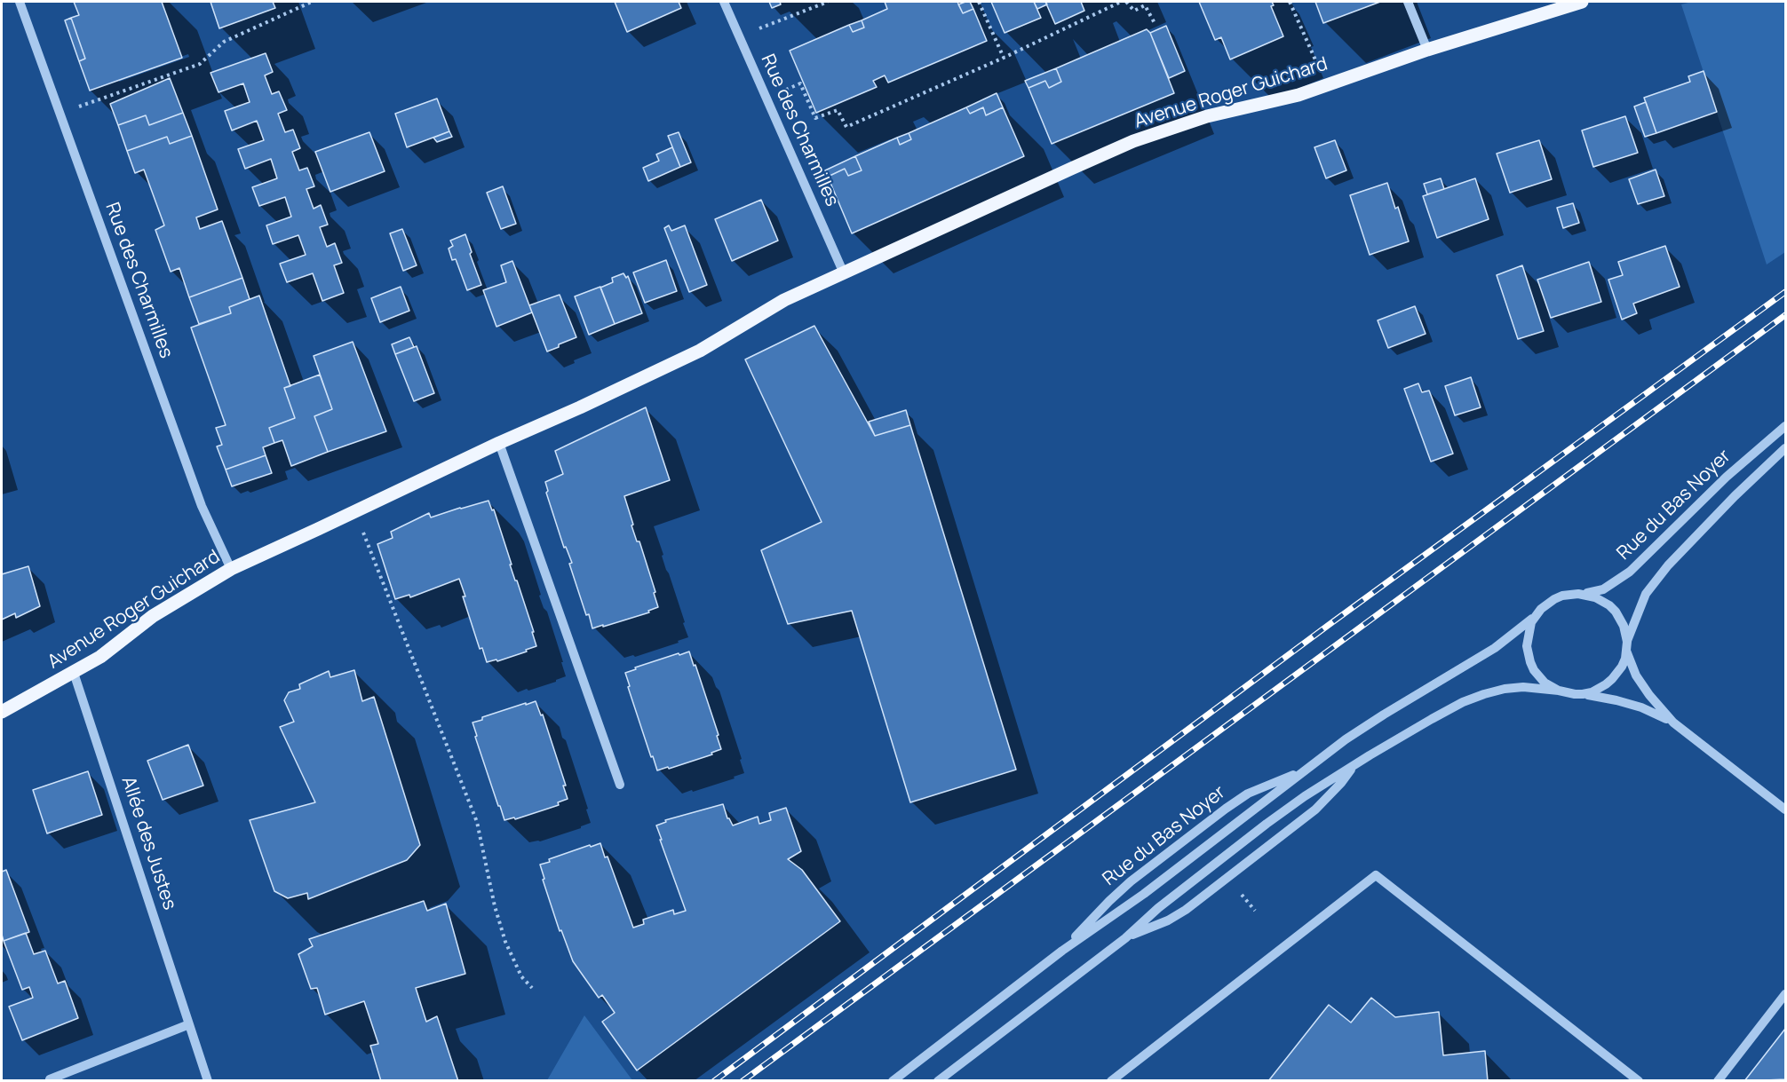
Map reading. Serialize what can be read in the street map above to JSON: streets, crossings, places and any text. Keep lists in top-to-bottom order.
{
  "streets": {
    "main road": ["Avenue Roger Guichard"],
    "street": ["Rue des Charmilles", "Rue du Bas Noyer", "Allée des Justes"]
  },
  "crossings": [
    ["Avenue Roger Guichard", "Rue des Charmilles"],
    ["Avenue Roger Guichard", "Allée des Justes"]
  ]
}
